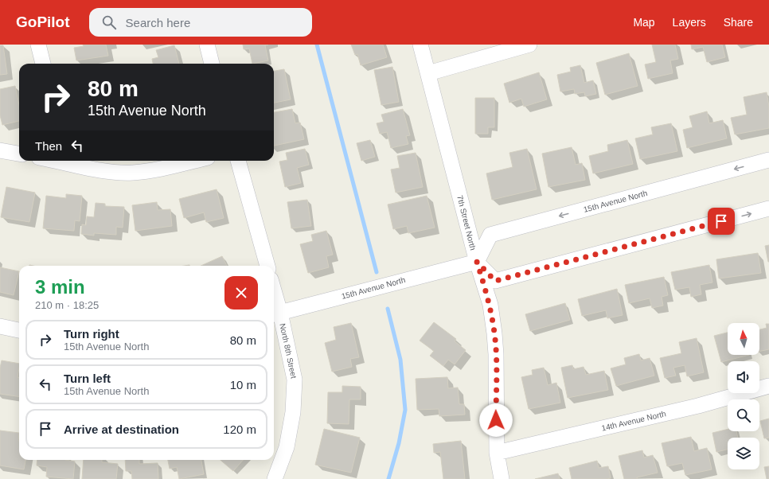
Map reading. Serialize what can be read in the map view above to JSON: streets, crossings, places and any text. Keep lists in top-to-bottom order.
{
  "streets": {
    "street": [
      "15th Avenue North",
      "7th Street North",
      "North 8th Street",
      "14th Avenue North"
    ]
  },
  "crossings": [
    ["15th Avenue North", "7th Street North"],
    ["15th Avenue North", "North 8th Street"],
    ["7th Street North", "14th Avenue North"]
  ],
  "north": "top",
  "page": {
    "header": "GoPilot",
    "search": "Search here",
    "nav": ["Map", "Layers", "Share"],
    "turn": ["80 m", "15th Avenue North"],
    "then": "Then",
    "heading": ["3 min", "210 m · 18:25"],
    "list": [
      {
        "name": "Turn right",
        "note": "15th Avenue North",
        "value": "80 m"
      },
      {
        "name": "Turn left",
        "note": "15th Avenue North",
        "value": "10 m"
      },
      {
        "name": "Arrive at destination",
        "value": "120 m"
      }
    ]
  }
}
